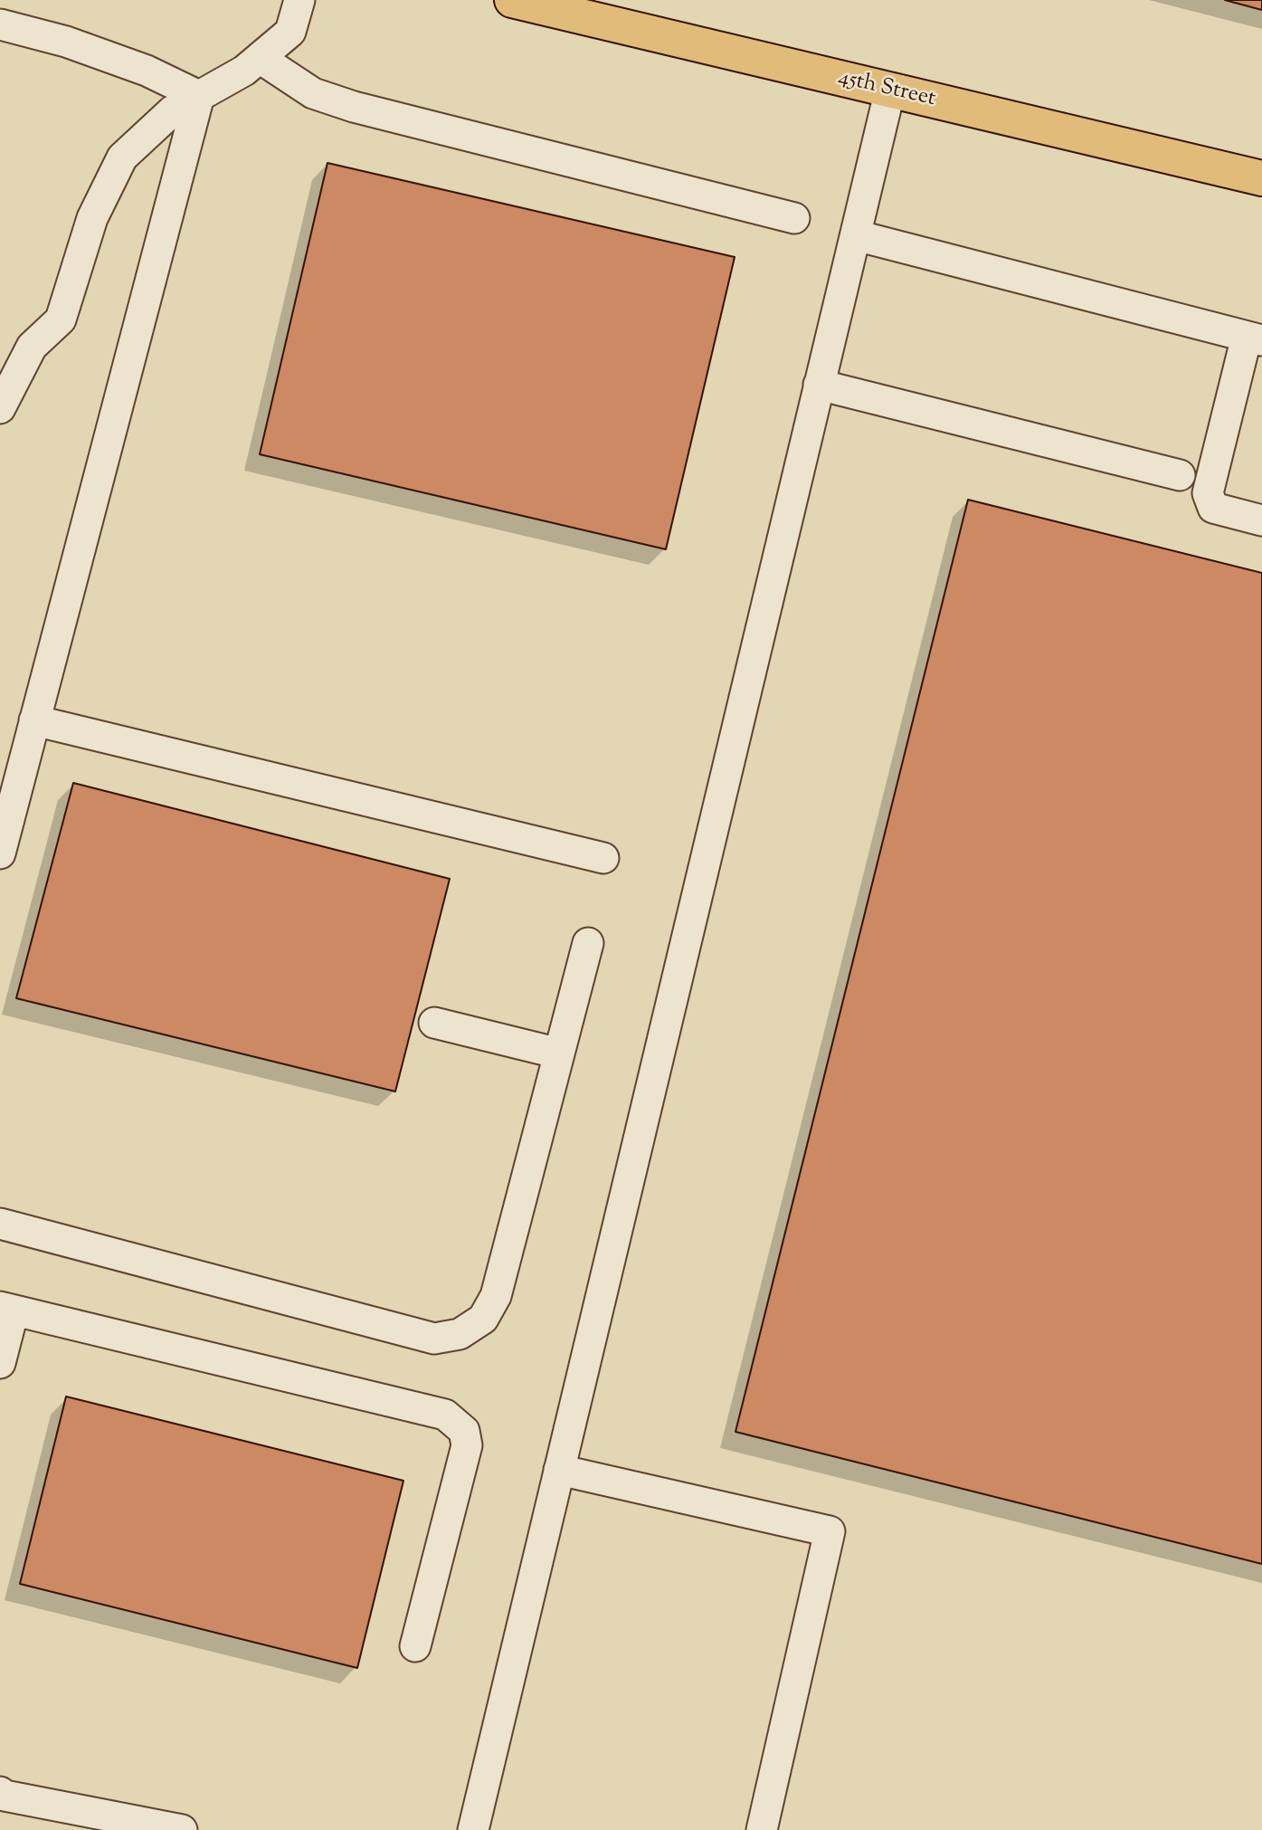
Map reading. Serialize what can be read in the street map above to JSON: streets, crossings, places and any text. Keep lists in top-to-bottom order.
{
  "streets": {
    "main road": ["45th Street"]
  }
}
